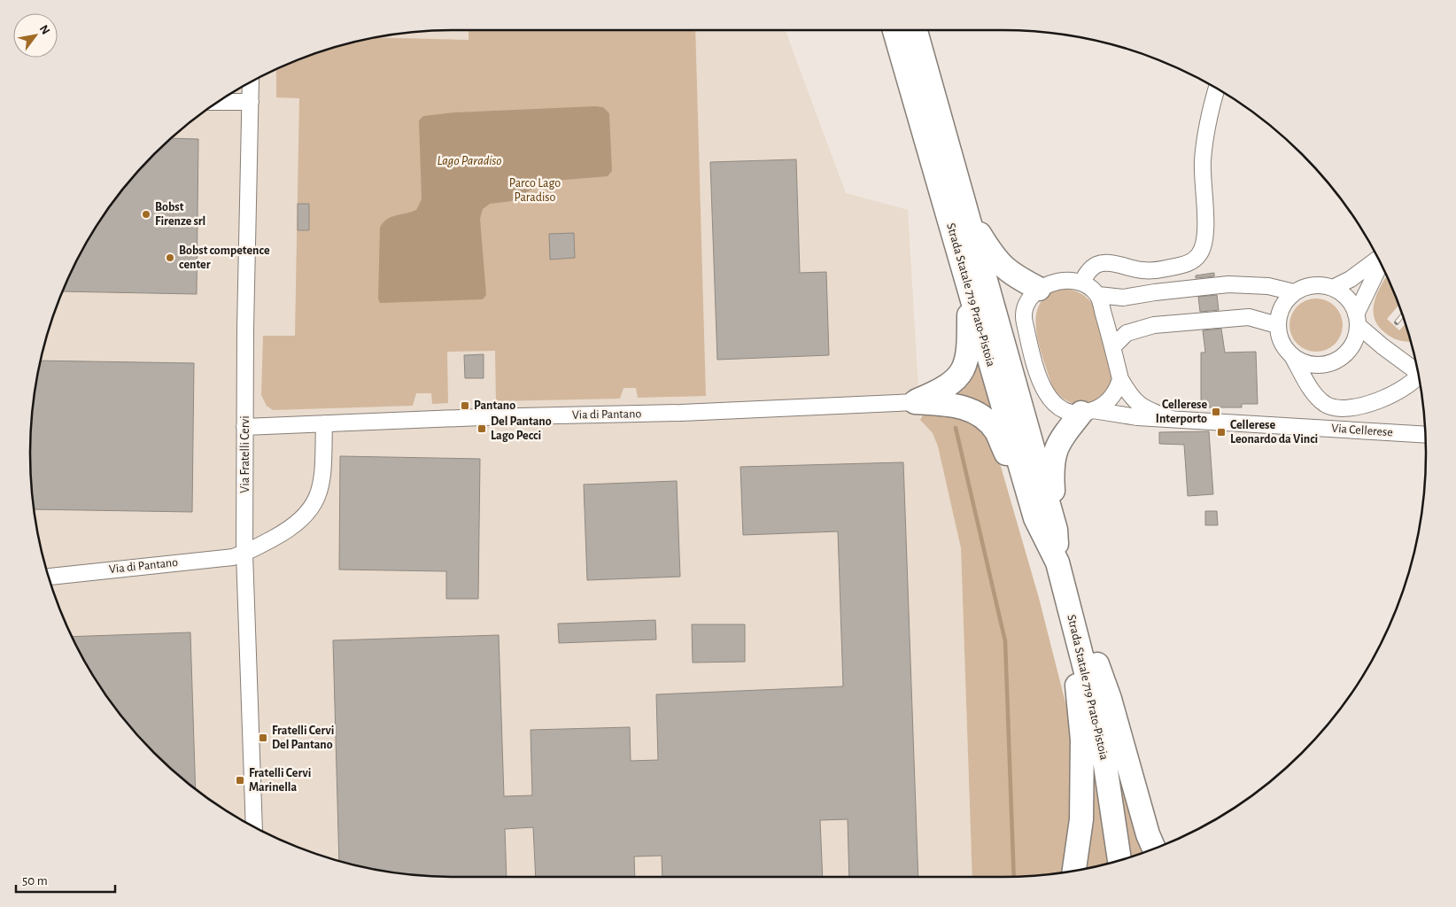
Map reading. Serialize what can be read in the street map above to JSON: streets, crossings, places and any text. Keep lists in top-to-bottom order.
{
  "streets": {
    "highway": ["Strada Statale 719 Prato-Pistoia"],
    "street": ["Via di Pantano", "Via Cellerese", "Via Fratelli Cervi"]
  },
  "crossings": [
    ["Via di Pantano", "Via Fratelli Cervi"]
  ],
  "water": ["Lago Paradiso"],
  "parks": ["Parco Lago Paradiso"],
  "places": {
    "other": ["Bobst Firenze srl", "Bobst competence center"],
    "transit": [
      "Pantano",
      "Cellerese Interporto",
      "Del Pantano Lago Pecci",
      "Cellerese Leonardo da Vinci",
      "Fratelli Cervi Del Pantano",
      "Fratelli Cervi Marinella"
    ]
  },
  "scale_bar": "50 m",
  "north": "top right"
}
